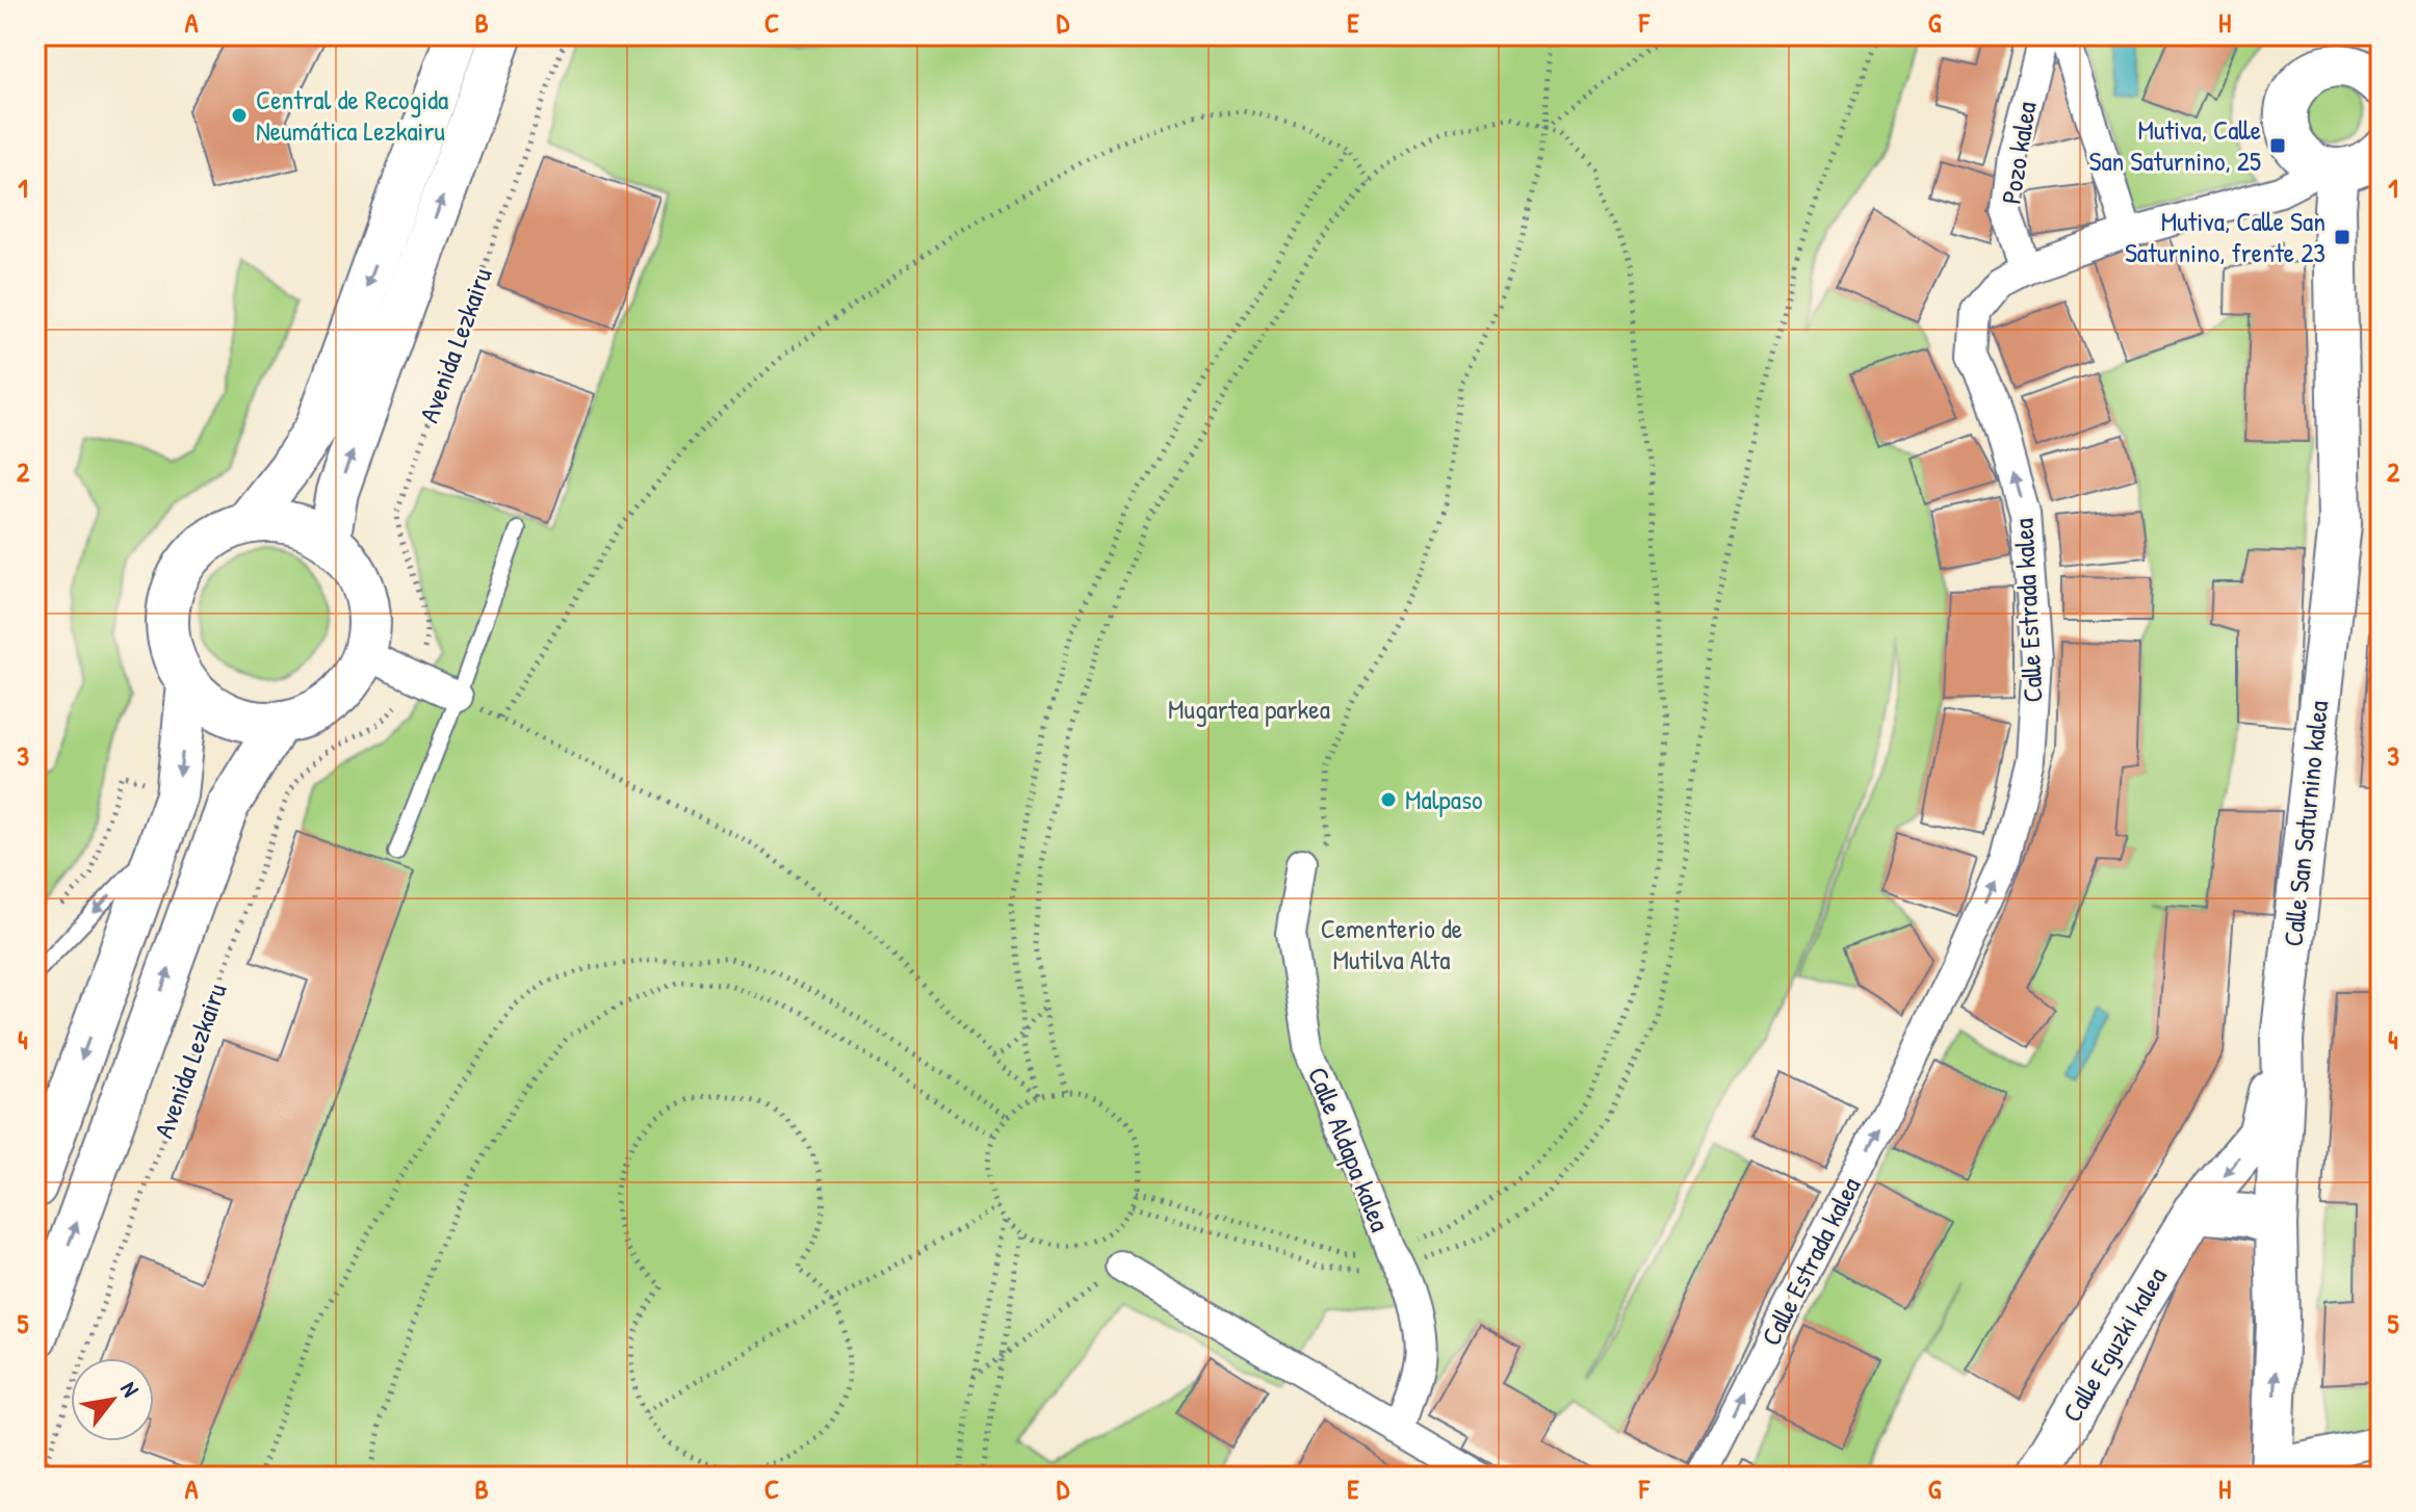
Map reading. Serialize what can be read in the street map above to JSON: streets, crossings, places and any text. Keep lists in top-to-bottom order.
{
  "streets": {
    "street": [
      "Pozo kalea",
      "Avenida Lezkairu",
      "Calle Estrada kalea",
      "Calle San Saturnino kalea",
      "Calle Aldapa kalea",
      "Calle Eguzki kalea"
    ]
  },
  "crossings": [
    ["Pozo kalea", "Calle Estrada kalea"],
    ["Calle Estrada kalea", "Calle San Saturnino kalea"],
    ["Calle San Saturnino kalea", "Calle Eguzki kalea"]
  ],
  "one_way": ["Calle Estrada kalea", "Calle Eguzki kalea"],
  "parks": ["Mugartea parkea", "Cementerio de Mutilva Alta"],
  "places": {
    "other": ["Central de Recogida Neumática Lezkairu", "Malpaso"],
    "transit": ["Mutiva, Calle San Saturnino, 25", "Mutiva, Calle San Saturnino, frente 23"]
  },
  "north": "top right",
  "grid": {
    "columns": [
      "A",
      "B",
      "C",
      "D",
      "E",
      "F",
      "G",
      "H"
    ],
    "rows": [
      "1",
      "2",
      "3",
      "4",
      "5"
    ]
  }
}
